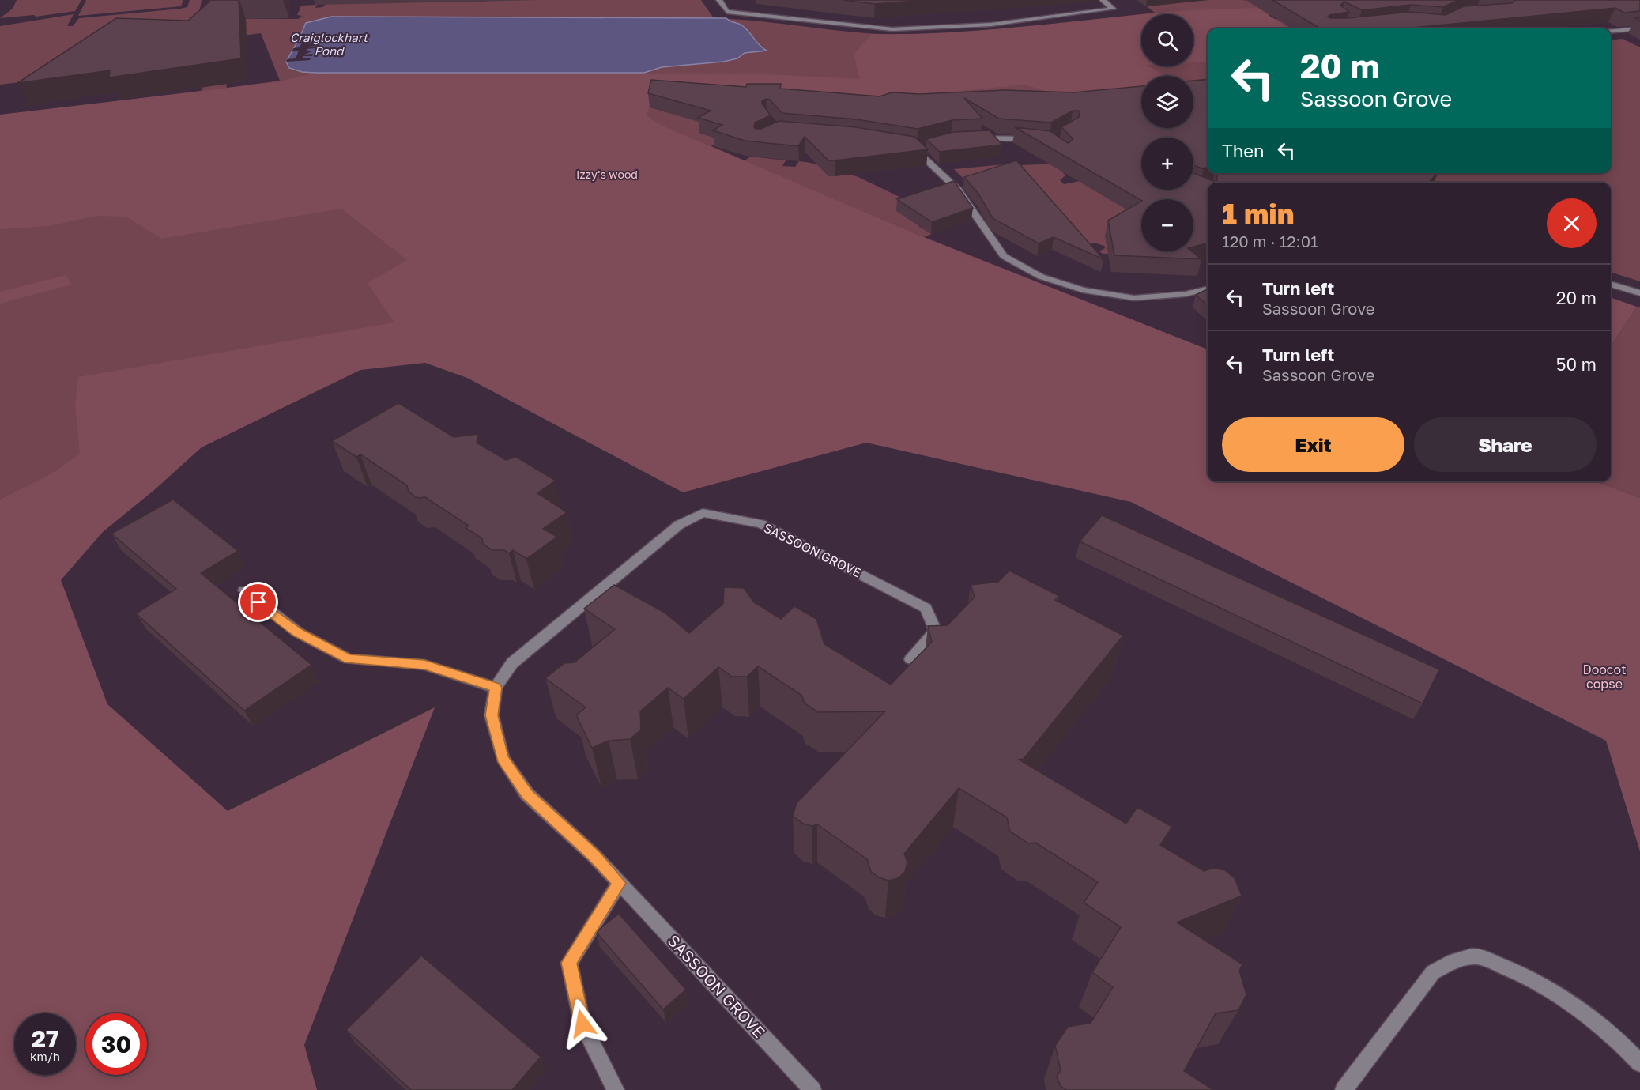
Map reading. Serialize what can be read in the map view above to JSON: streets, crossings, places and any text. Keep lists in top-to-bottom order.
{
  "streets": {
    "street": ["SASSOON GROVE"]
  },
  "water": ["Craiglockhart Pond"],
  "parks": ["Izzy's wood", "Doocot copse"],
  "page": {
    "map_buttons": ["+", "−"],
    "turn": ["20 m", "Sassoon Grove"],
    "then": "Then",
    "heading": ["1 min", "120 m · 12:01"],
    "list": [
      {
        "name": "Turn left",
        "note": "Sassoon Grove",
        "value": "20 m"
      },
      {
        "name": "Turn left",
        "note": "Sassoon Grove",
        "value": "50 m"
      }
    ],
    "buttons": ["Exit", "Share"],
    "speed": "27 km/h",
    "limit": "30"
  }
}
